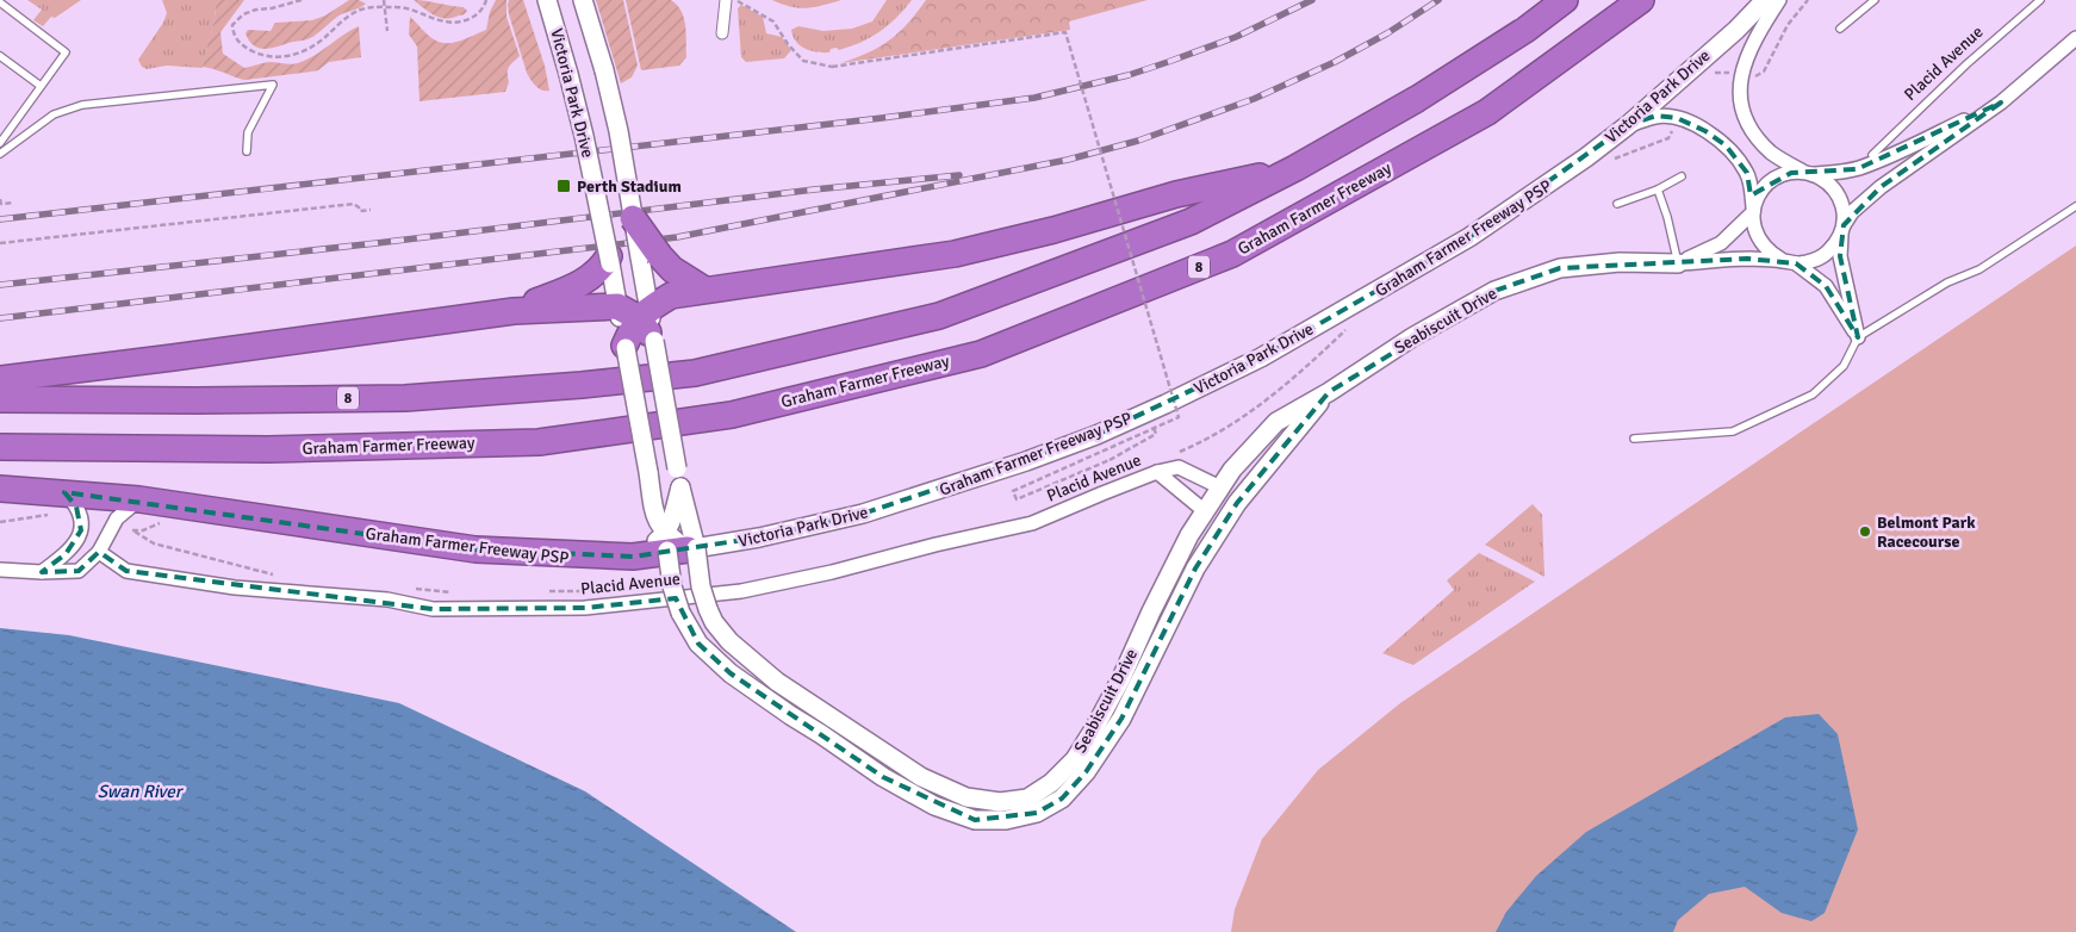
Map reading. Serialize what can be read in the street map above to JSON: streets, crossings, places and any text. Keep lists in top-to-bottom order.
{
  "streets": {
    "highway": ["Graham Farmer Freeway", "8"],
    "street": ["Placid Avenue", "Victoria Park Drive", "Seabiscuit Drive"],
    "path": ["Graham Farmer Freeway PSP"]
  },
  "crossings": [
    ["Placid Avenue", "Seabiscuit Drive"],
    ["Victoria Park Drive", "Seabiscuit Drive"]
  ],
  "water": ["Swan River"],
  "places": {
    "transit": ["Perth Stadium"],
    "other": ["Belmont Park Racecourse"]
  }
}
